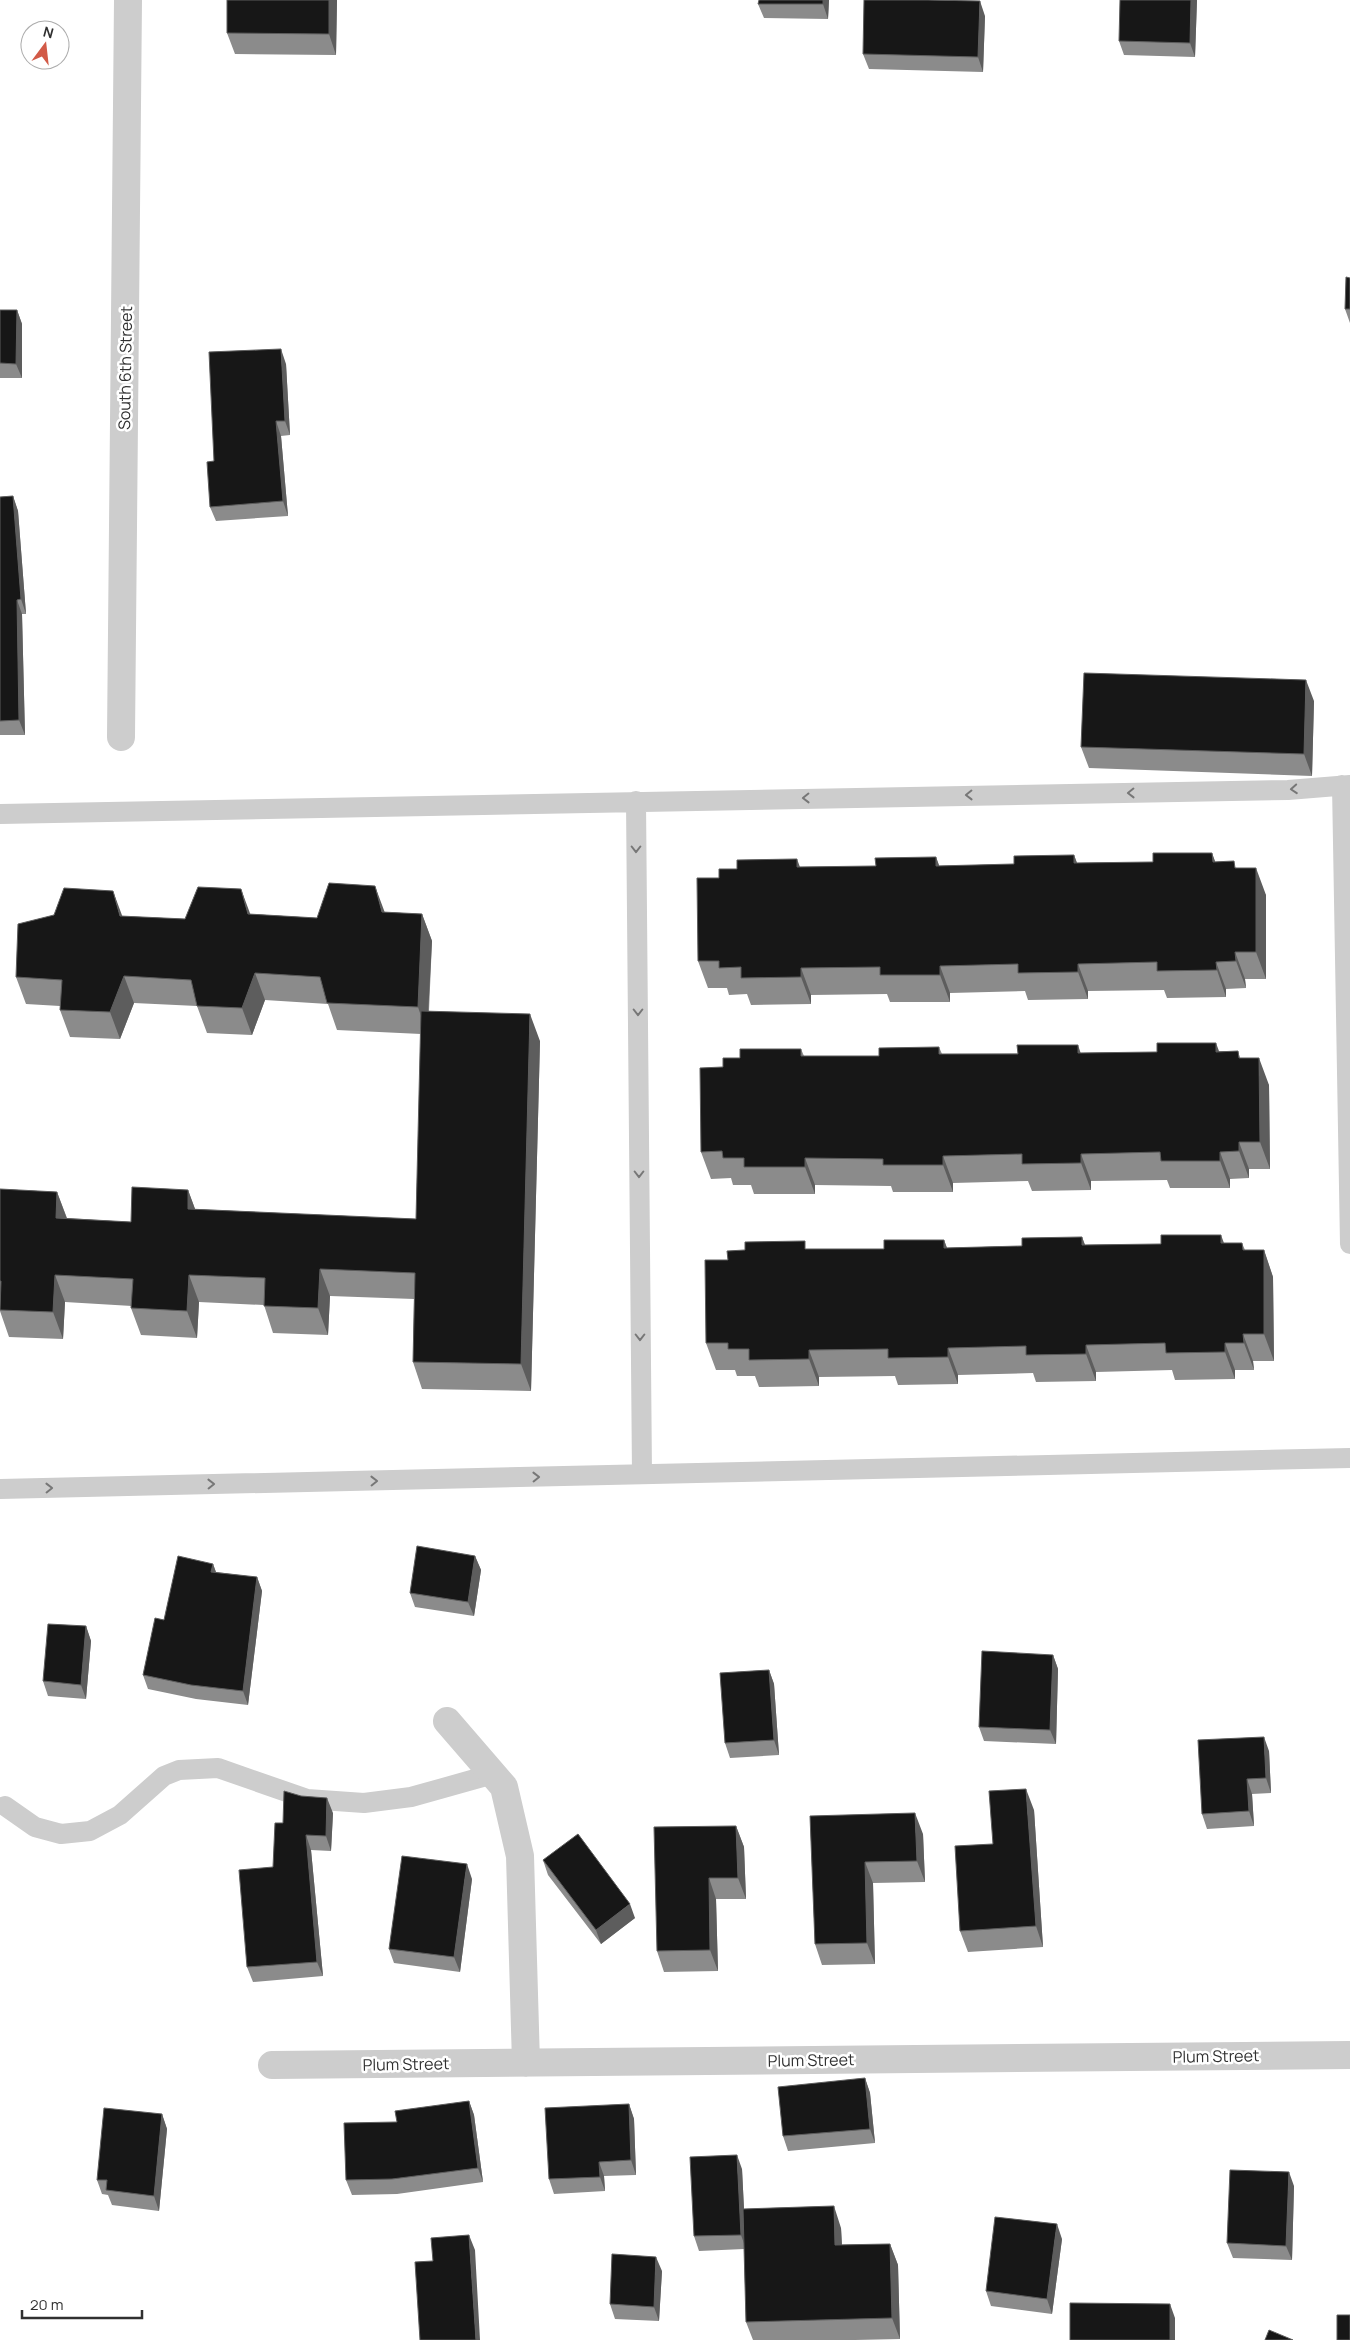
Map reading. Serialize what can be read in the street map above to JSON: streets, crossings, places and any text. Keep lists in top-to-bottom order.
{
  "streets": {
    "street": ["South 6th Street", "Plum Street"]
  },
  "scale_bar": "20 m",
  "north": "top"
}
